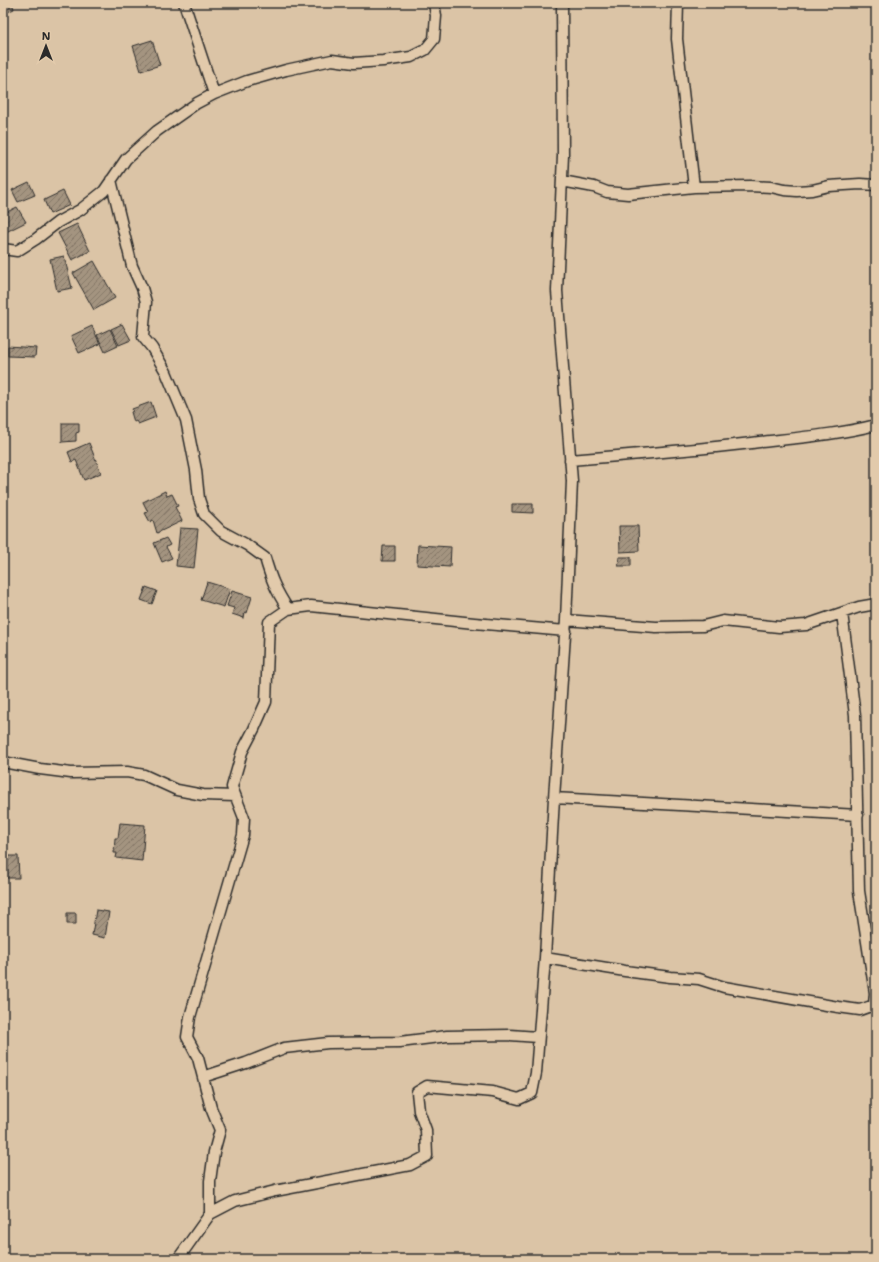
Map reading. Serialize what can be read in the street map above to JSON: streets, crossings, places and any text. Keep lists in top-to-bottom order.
{
  "north": "top"
}
